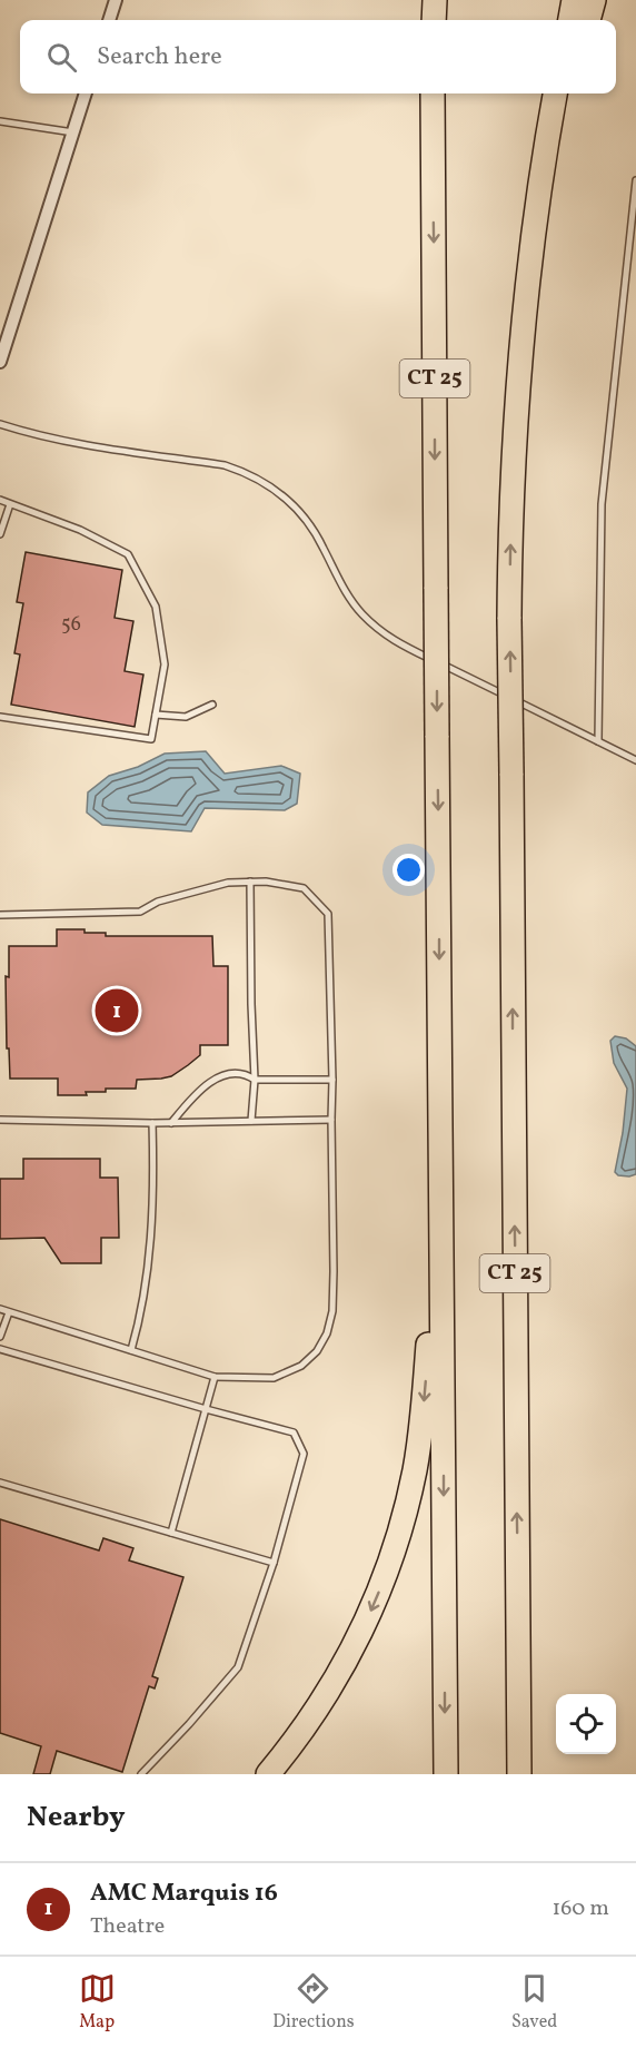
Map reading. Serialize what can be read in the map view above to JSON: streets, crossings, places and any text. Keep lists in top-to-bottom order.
{
  "streets": {
    "highway": ["CT 25"]
  },
  "house_numbers": ["56"],
  "page": {
    "search": "Search here",
    "pins": "1",
    "heading": "Nearby",
    "list": [
      {
        "mark": "1",
        "name": "AMC Marquis 16",
        "note": "Theatre",
        "value": "160 m"
      }
    ],
    "nav": ["Map", "Directions", "Saved"]
  }
}
